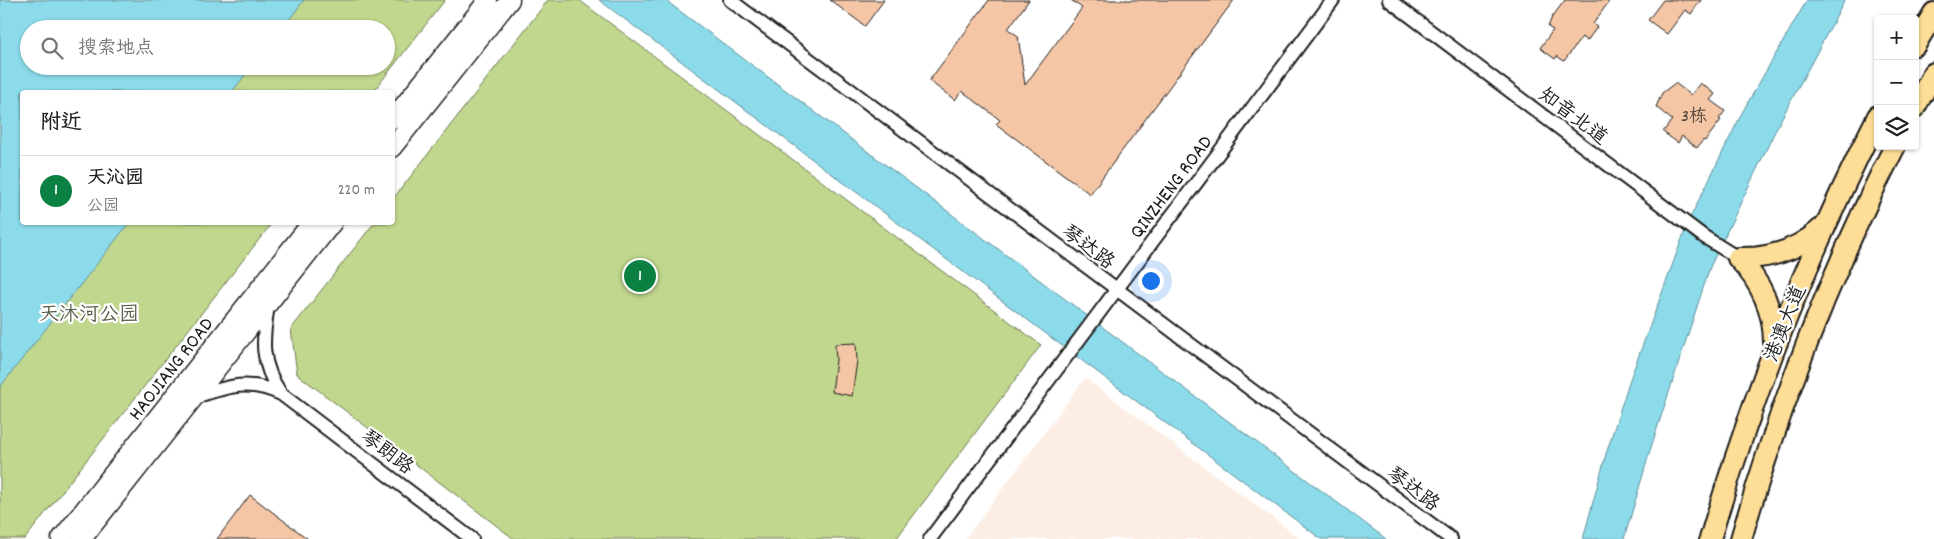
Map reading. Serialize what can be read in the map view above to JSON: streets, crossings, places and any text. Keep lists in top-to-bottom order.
{
  "streets": {
    "main road": ["港澳大道", "HAOJIANG ROAD"],
    "street": [
      "知音北道",
      "QINZHENG ROAD",
      "琴达路",
      "琴朗路"
    ]
  },
  "crossings": [
    ["QINZHENG ROAD", "琴达路"]
  ],
  "parks": ["天沐河公园"],
  "house_numbers": ["3栋"],
  "page": {
    "map_buttons": ["+", "−"],
    "search": "搜索地点",
    "heading": "附近",
    "list": [
      {
        "mark": "1",
        "name": "天沁园",
        "note": "公园",
        "value": "220 m"
      }
    ],
    "pins": "1"
  }
}
